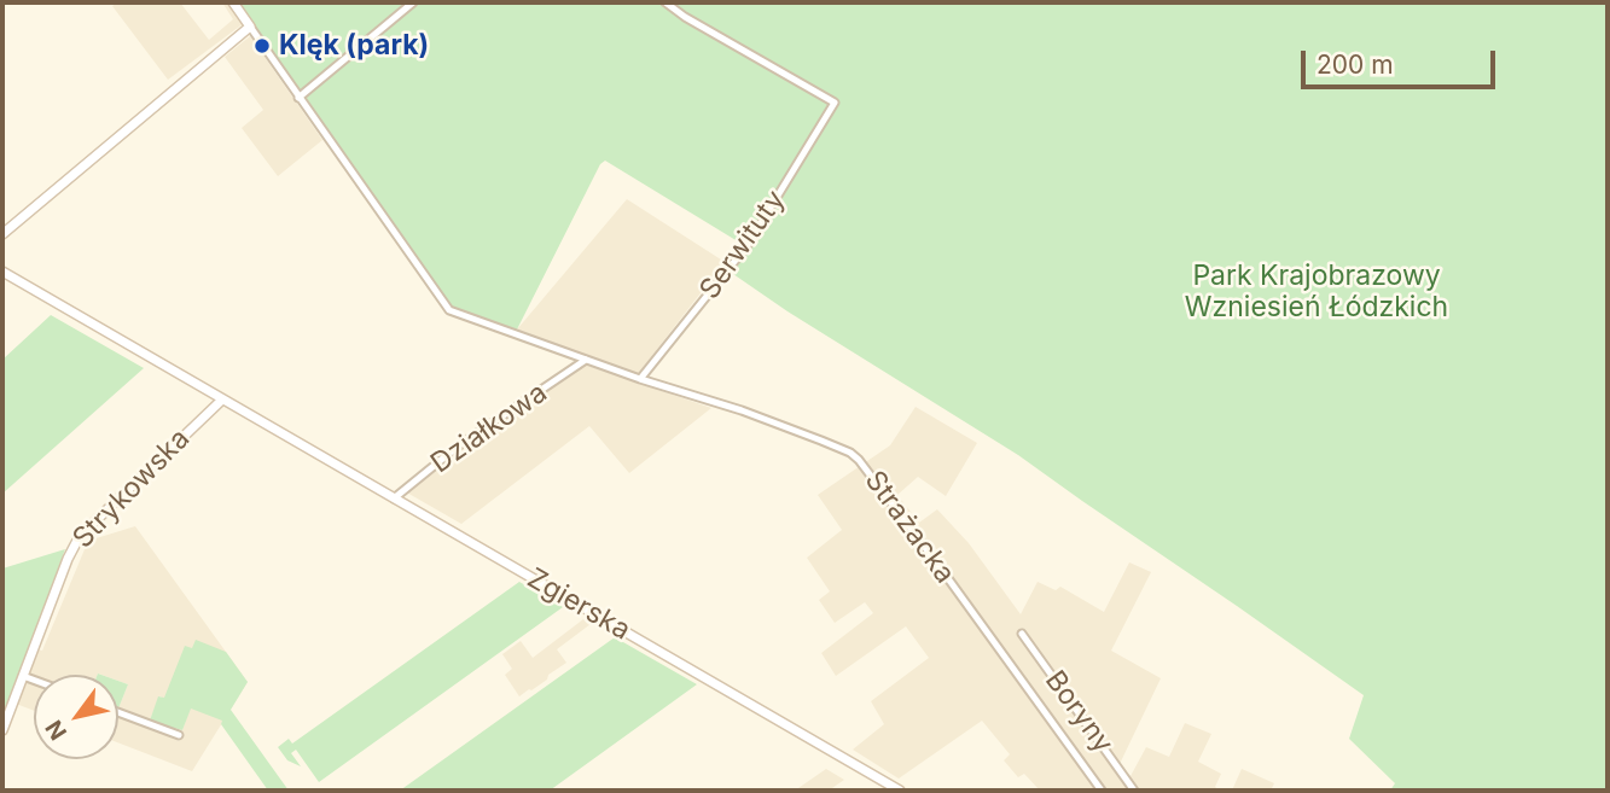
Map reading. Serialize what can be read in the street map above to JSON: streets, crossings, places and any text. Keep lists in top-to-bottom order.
{
  "streets": {
    "main road": ["Strykowska", "Zgierska"],
    "street": [
      "Serwituty",
      "Działkowa",
      "Strażacka",
      "Boryny"
    ]
  },
  "crossings": [
    ["Serwituty", "Strażacka"],
    ["Działkowa", "Strażacka"],
    ["Działkowa", "Zgierska"],
    ["Strykowska", "Zgierska"]
  ],
  "parks": ["Park Krajobrazowy Wzniesień Łódzkich"],
  "places": ["Klęk (park)"],
  "scale_bar": "200 m",
  "north": "bottom left"
}
